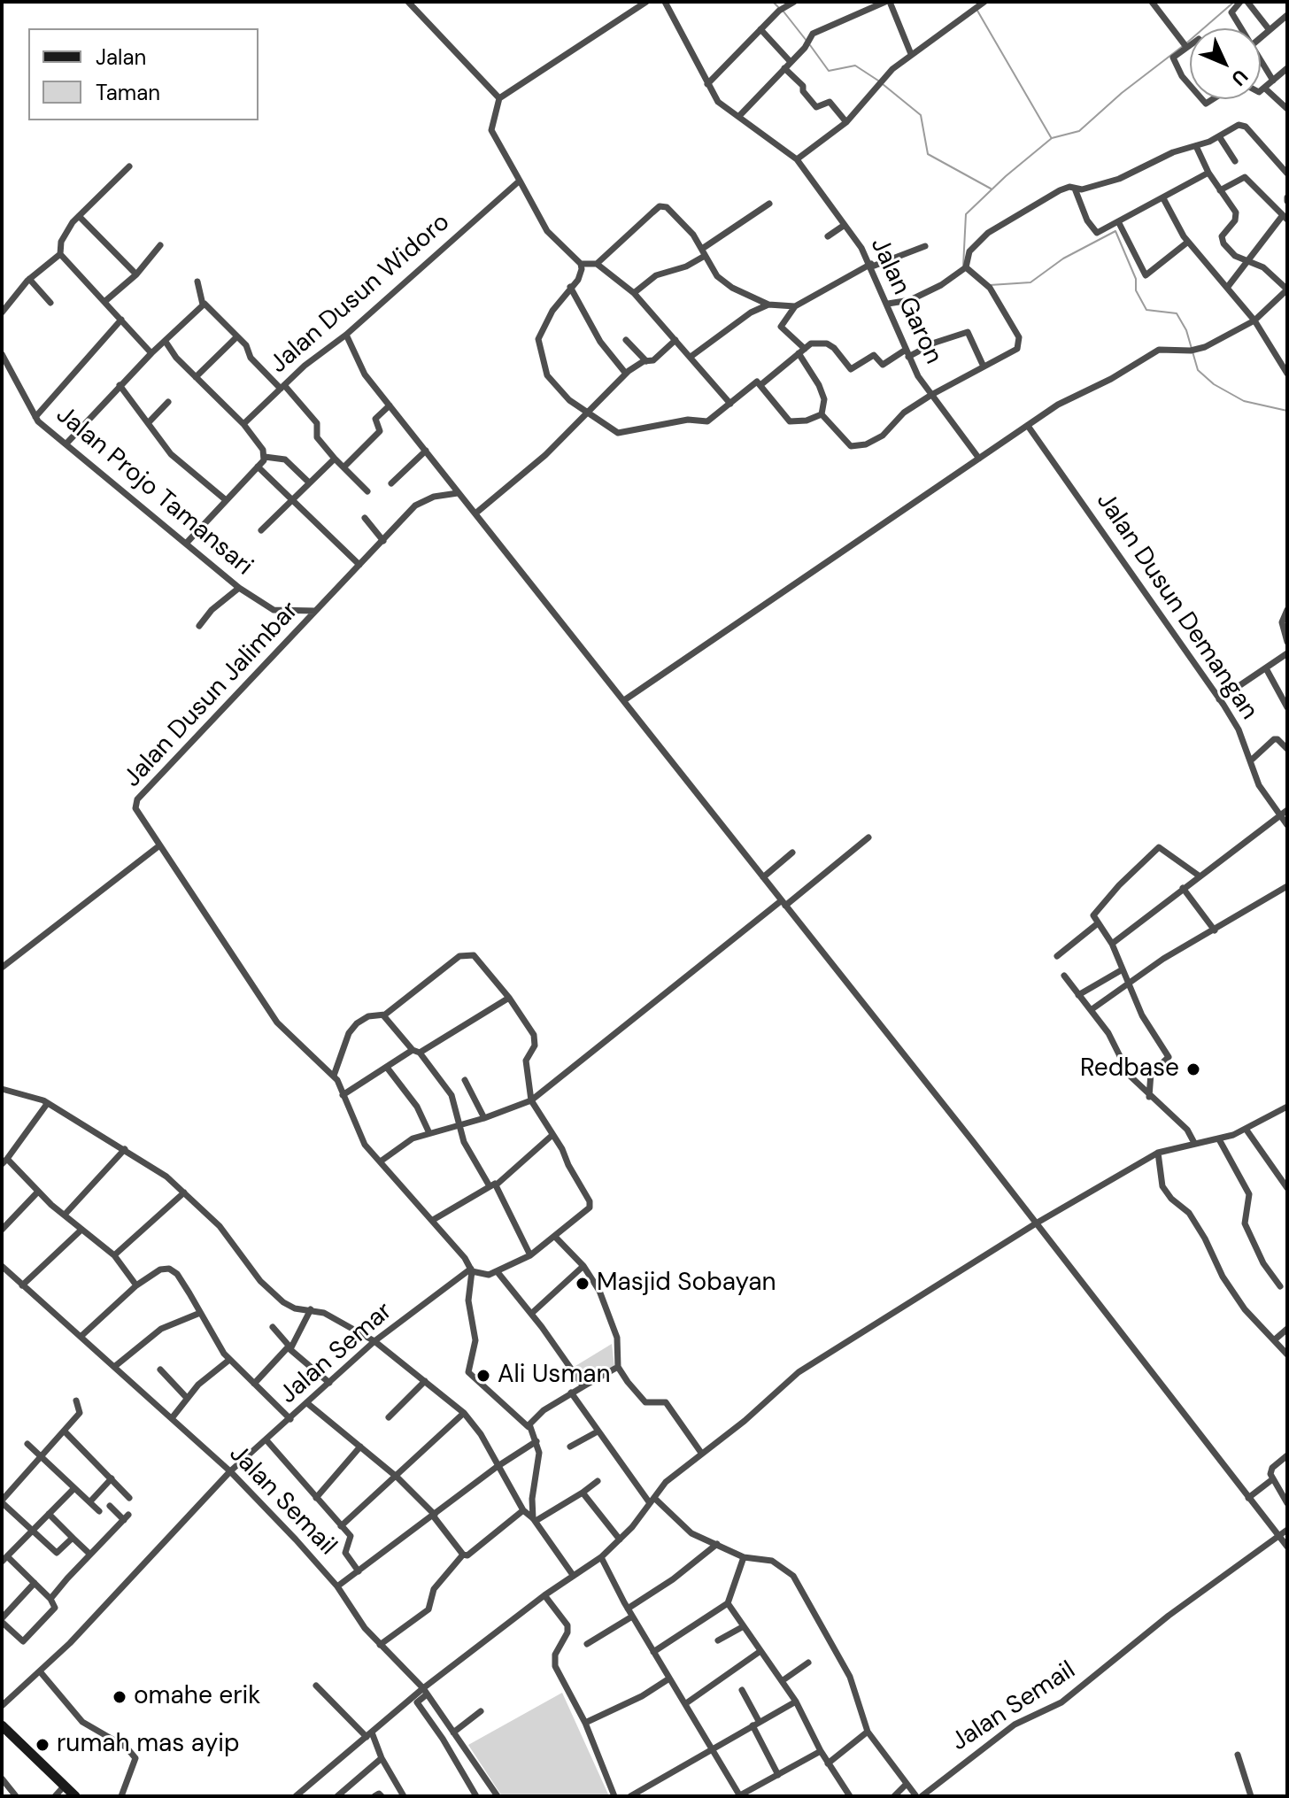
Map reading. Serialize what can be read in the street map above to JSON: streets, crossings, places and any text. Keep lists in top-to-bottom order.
{
  "streets": {
    "street": [
      "Jalan Dusun Widoro",
      "Jalan Garon",
      "Jalan Projo Tamansari",
      "Jalan Dusun Demangan",
      "Jalan Dusun Jalimbar",
      "Jalan Semar",
      "Jalan Semail"
    ]
  },
  "crossings": [
    ["Jalan Projo Tamansari", "Jalan Dusun Jalimbar"],
    ["Jalan Dusun Jalimbar", "Jalan Semar"],
    ["Jalan Semar", "Jalan Semail"]
  ],
  "places": [
    "Redbase",
    "Masjid Sobayan",
    "Ali Usman",
    "omahe erik",
    "rumah mas ayip"
  ],
  "legend": ["Jalan", "Taman"],
  "north": "bottom right"
}
